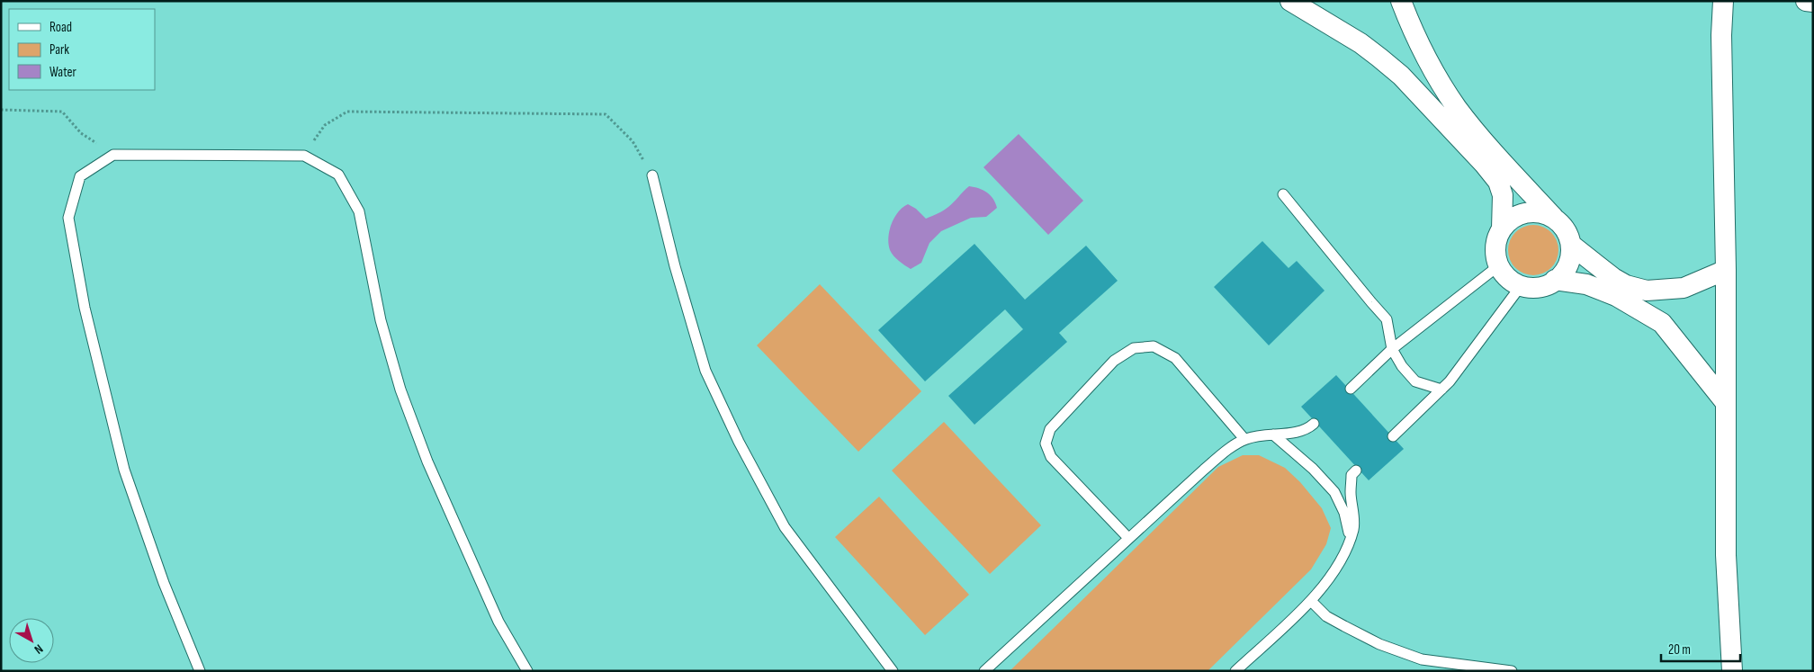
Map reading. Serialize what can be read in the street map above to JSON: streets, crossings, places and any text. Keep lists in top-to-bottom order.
{
  "legend": ["Road", "Park", "Water"],
  "scale_bar": "20 m",
  "north": "bottom right"
}
